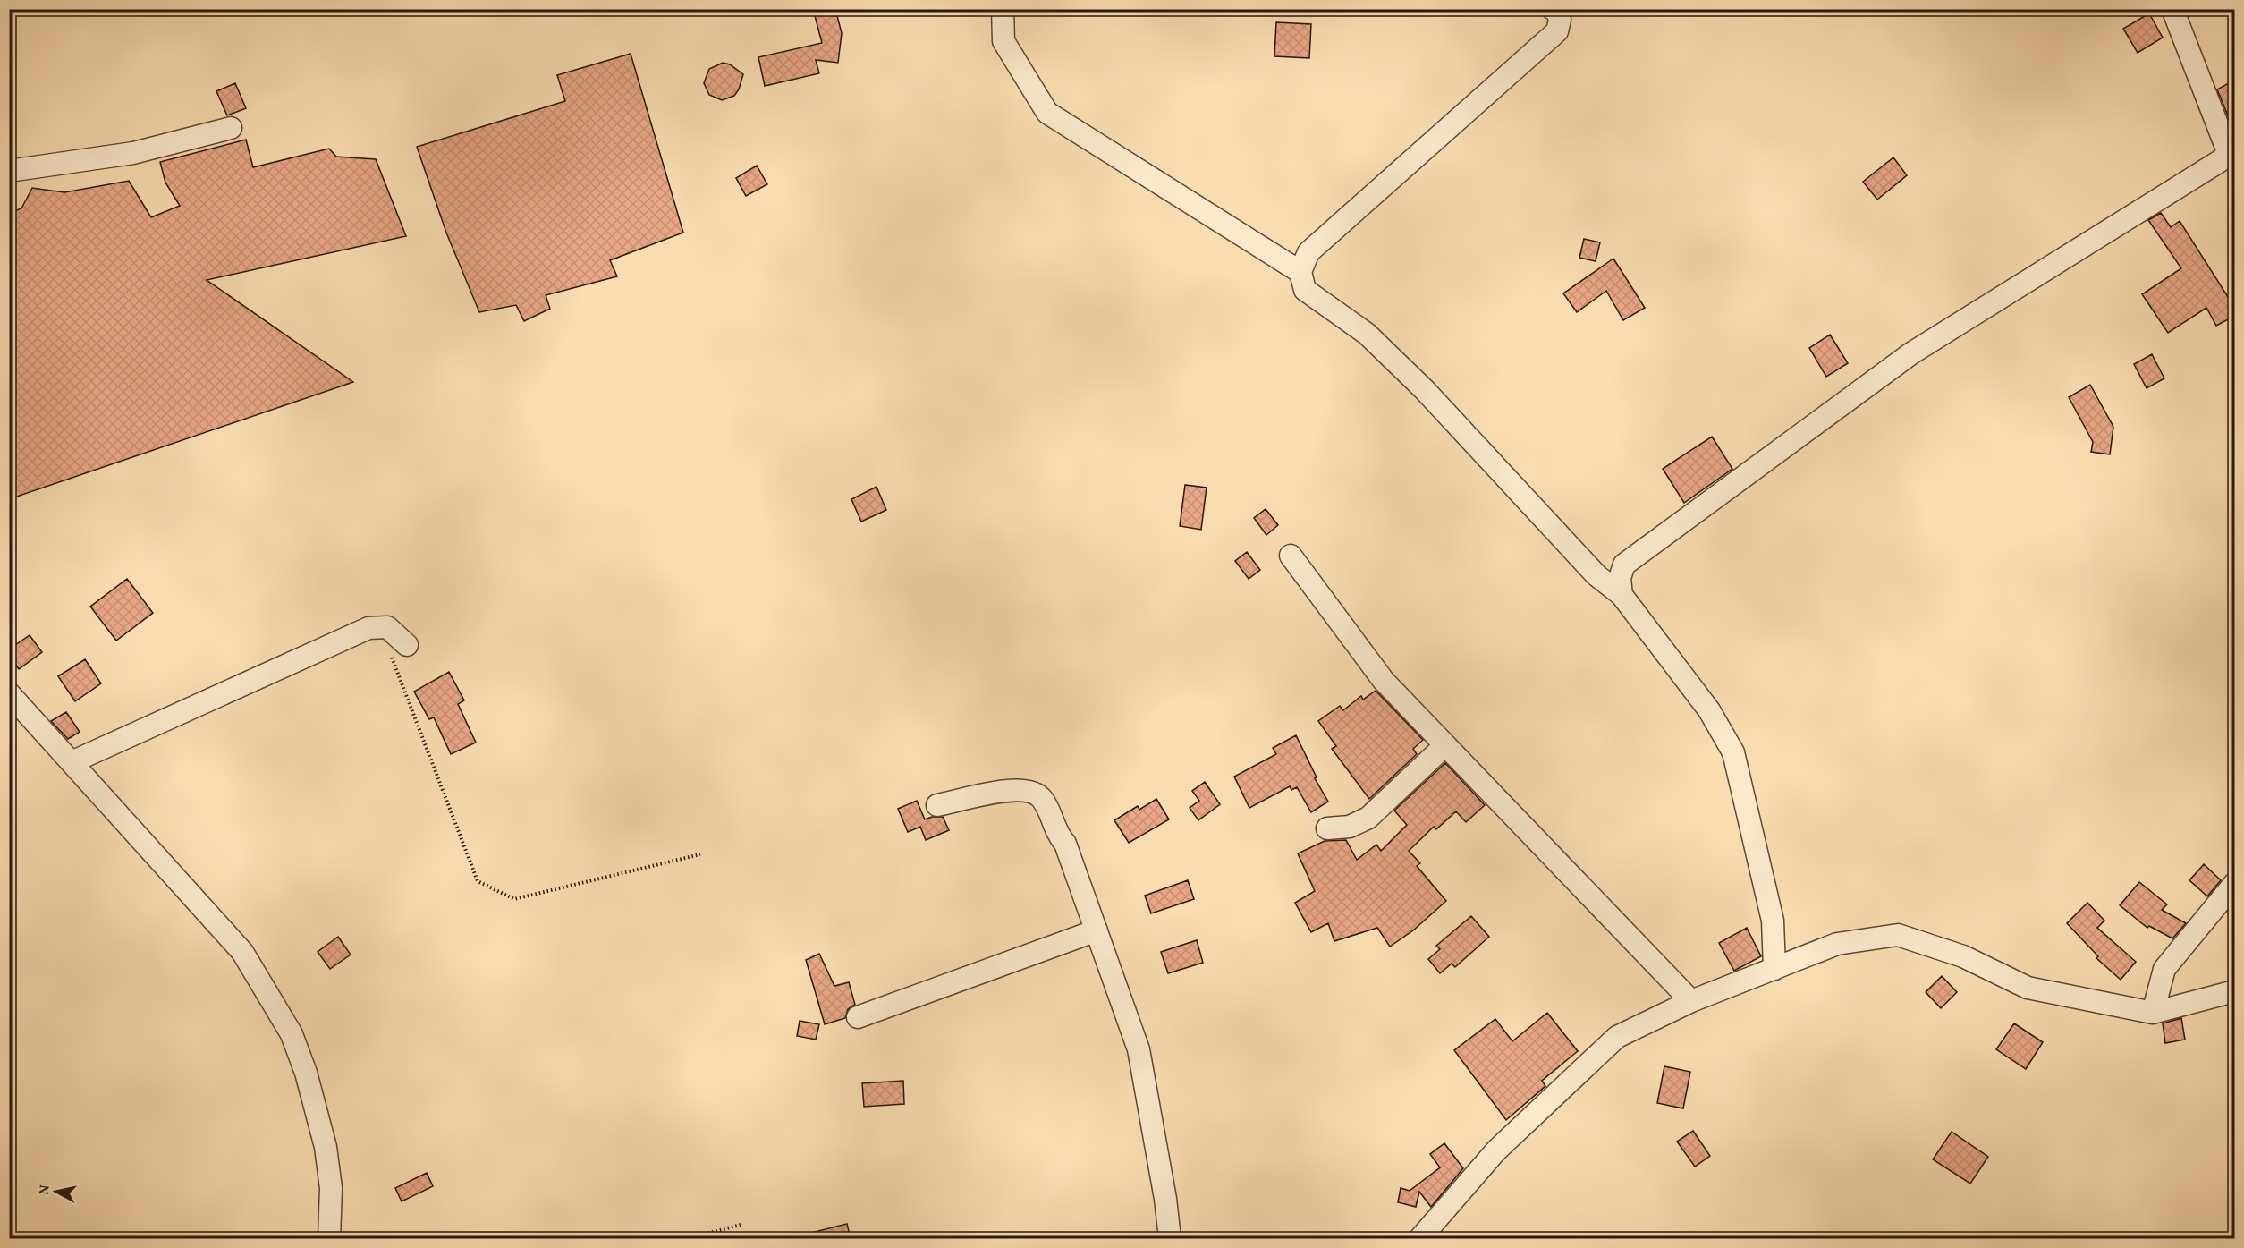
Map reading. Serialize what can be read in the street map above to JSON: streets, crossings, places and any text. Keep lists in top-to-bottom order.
{
  "north": "left"
}
